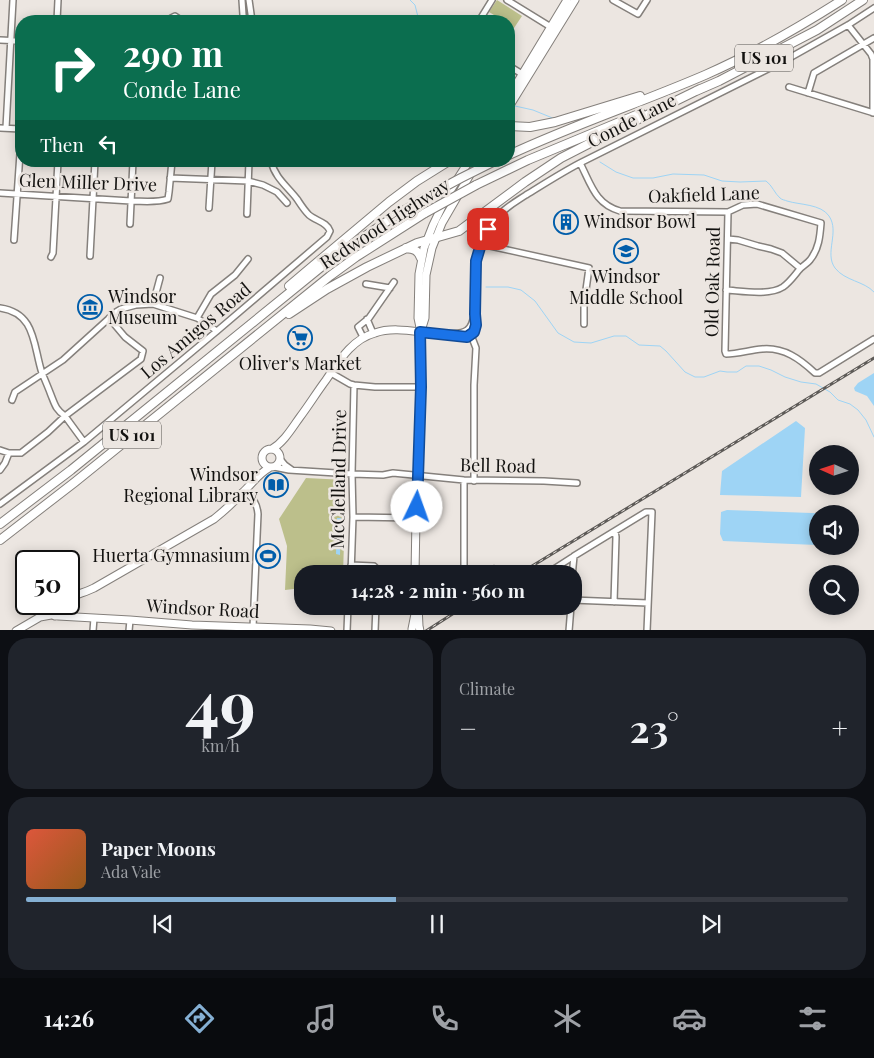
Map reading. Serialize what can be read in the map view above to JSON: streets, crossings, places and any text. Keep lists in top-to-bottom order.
{
  "streets": {
    "highway": ["US 101", "Redwood Highway"],
    "main road": ["Windsor Road"],
    "street": [
      "Conde Lane",
      "Glen Miller Drive",
      "Oakfield Lane",
      "Old Oak Road",
      "Los Amigos Road",
      "Bell Road",
      "McClelland Drive"
    ]
  },
  "crossings": [
    ["Conde Lane", "Oakfield Lane"],
    ["Oakfield Lane", "Old Oak Road"],
    ["Bell Road", "McClelland Drive"]
  ],
  "places": {
    "building": ["Windsor Bowl"],
    "school or university": ["Windsor Middle School"],
    "museum": ["Windsor Museum"],
    "supermarket": ["Oliver's Market"],
    "library": ["Windsor Regional Library"],
    "sports": ["Huerta Gymnasium"]
  },
  "north": "left",
  "page": {
    "turn": ["290 m", "Conde Lane"],
    "then": "Then",
    "limit": "50",
    "trip": "14:28 · 2 min · 560 m",
    "tile": [
      ["49", "km/h"],
      "Climate"
    ],
    "heat": ["−", "23°", "+"],
    "song": ["Paper Moons", "Ada Vale"],
    "tabs": "14:26"
  }
}
